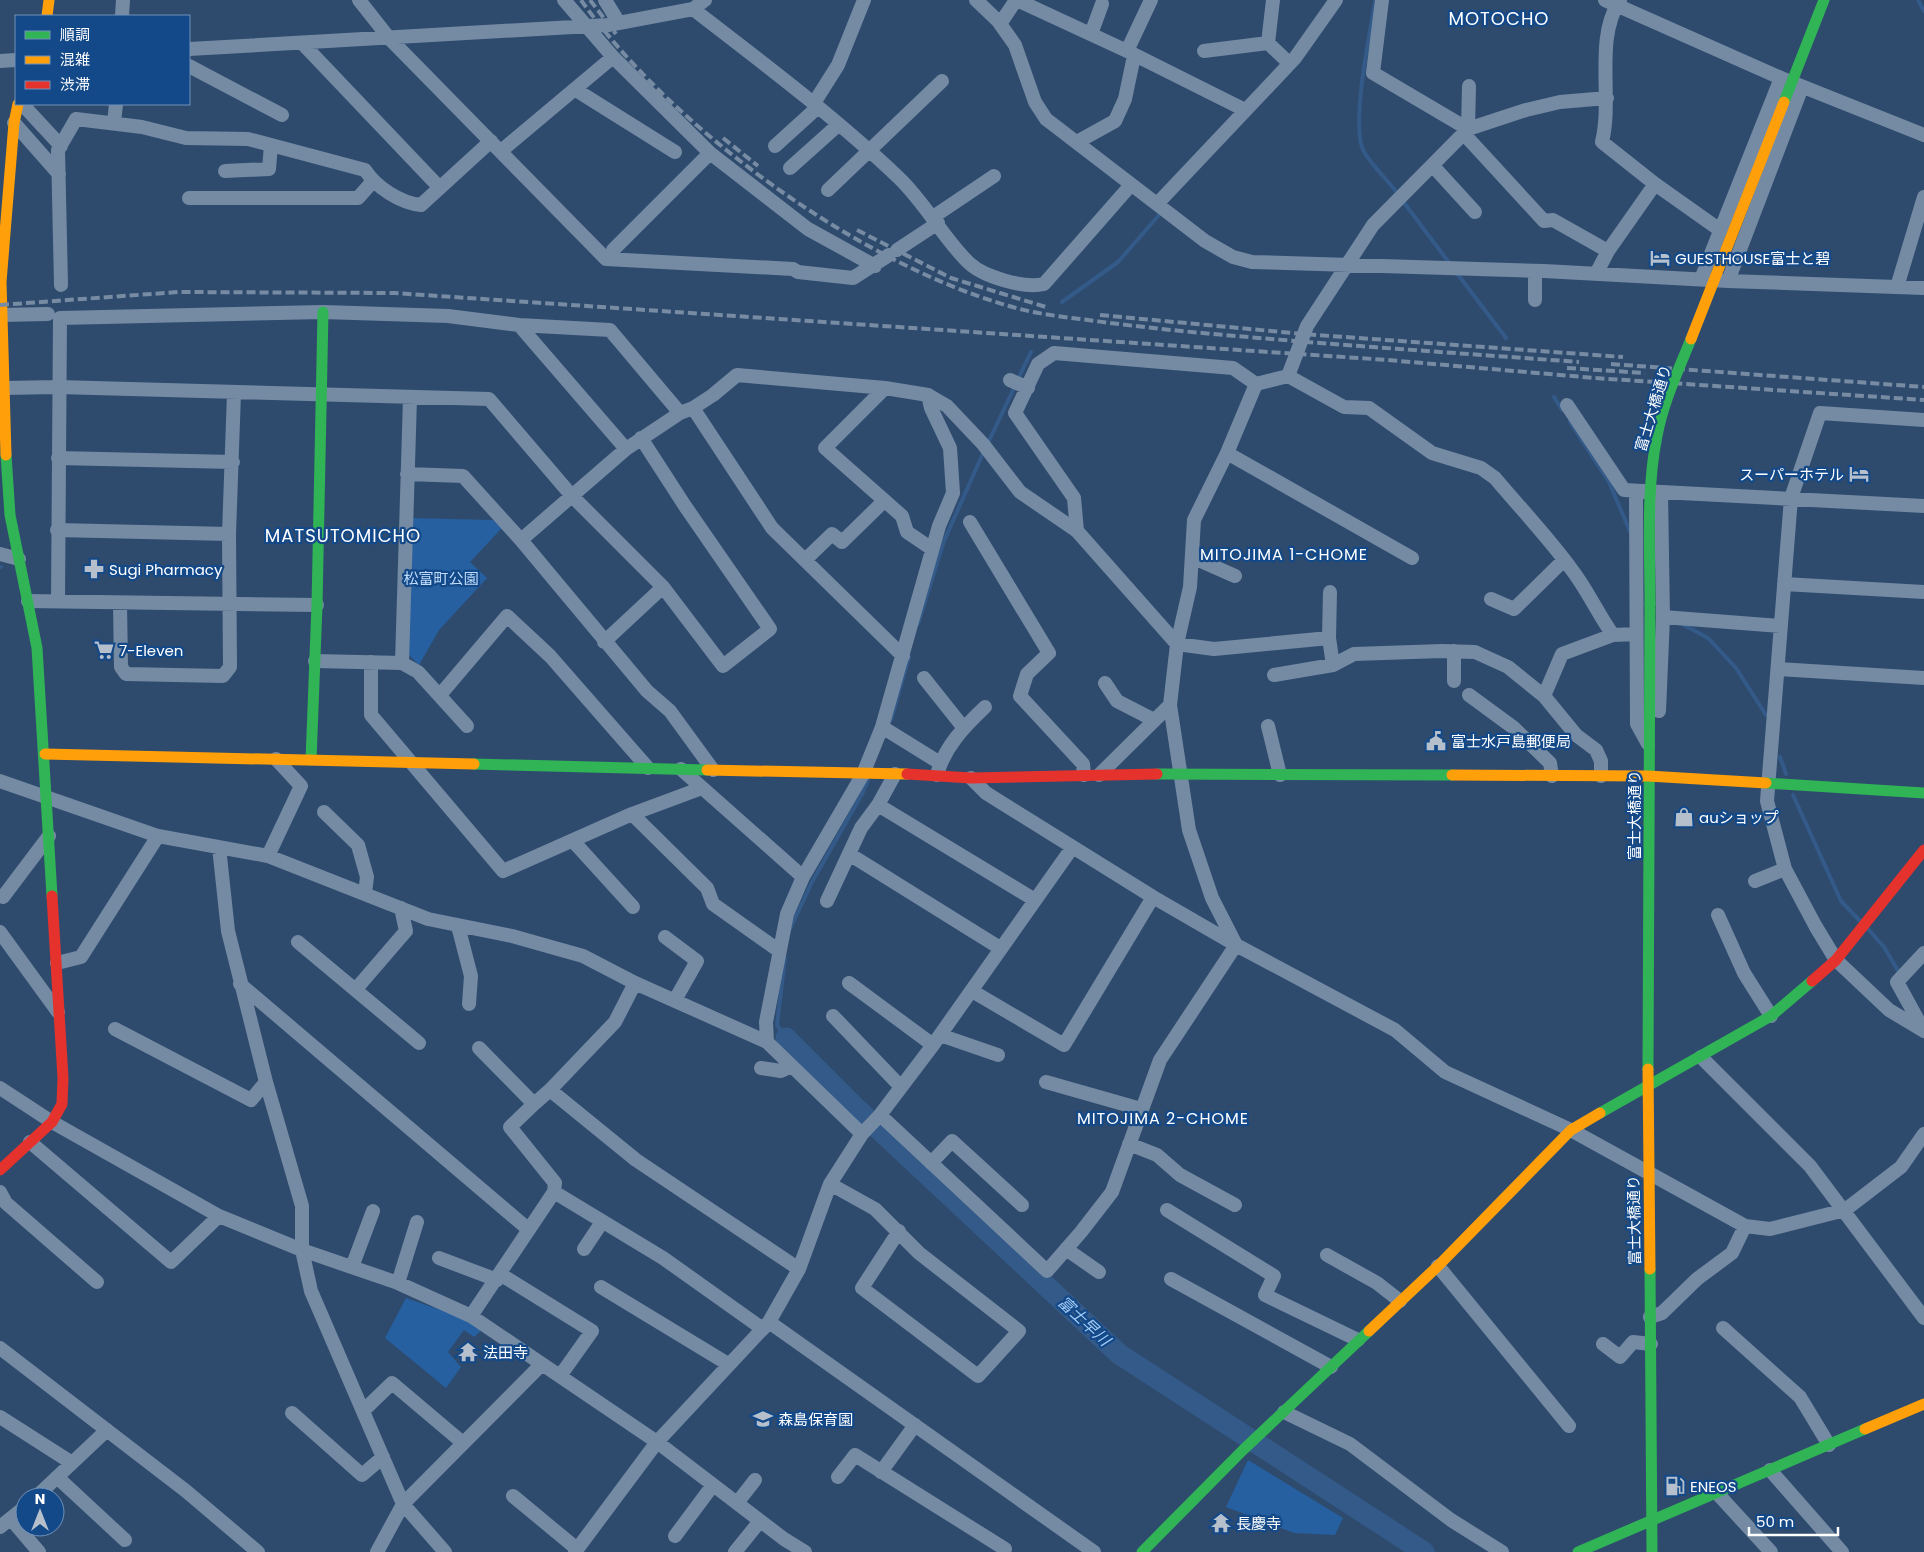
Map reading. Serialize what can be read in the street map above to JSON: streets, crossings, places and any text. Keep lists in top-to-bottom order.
{
  "streets": {
    "street": ["富士大橋通り"]
  },
  "districts": [
    "MOTOCHO",
    "MATSUTOMICHO",
    "MITOJIMA 1-CHOME",
    "MITOJIMA 2-CHOME"
  ],
  "water": ["富士早川"],
  "parks": ["松富町公園"],
  "places": {
    "hotel": ["GUESTHOUSE富士と碧", "スーパーホテル"],
    "pharmacy": ["Sugi Pharmacy"],
    "supermarket": ["7-Eleven"],
    "public building": ["富士水戸島郵便局"],
    "shop": ["auショップ"],
    "temple": ["法田寺", "長慶寺"],
    "school or university": ["森島保育園"],
    "fuel station": ["ENEOS"]
  },
  "legend": ["順調", "混雑", "渋滞"],
  "scale_bar": "50 m",
  "north": "top"
}
